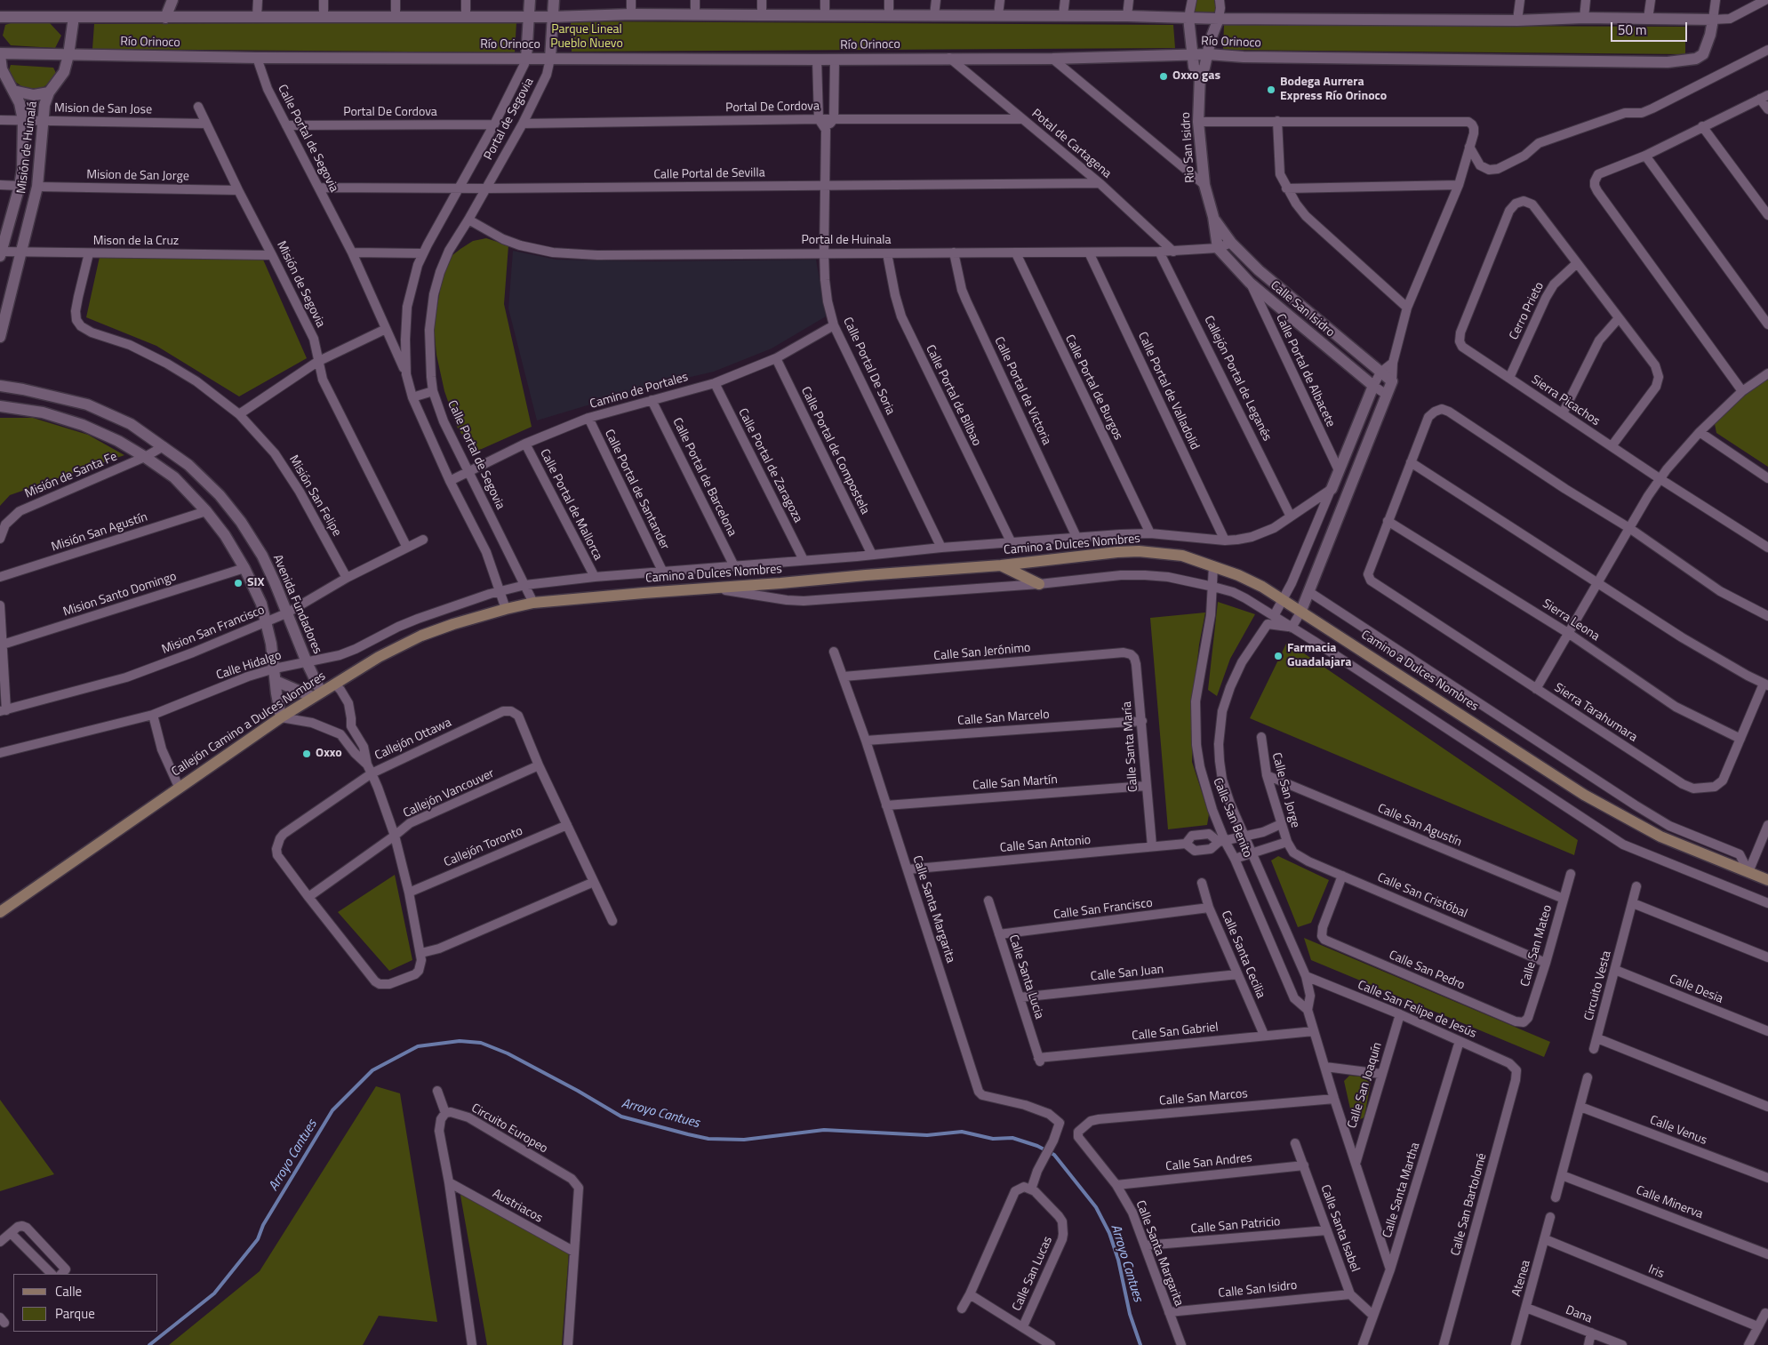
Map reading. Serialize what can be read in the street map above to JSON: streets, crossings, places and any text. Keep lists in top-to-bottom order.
{
  "streets": {
    "main road": ["Camino a Dulces Nombres", "Callejón Camino a Dulces Nombres"],
    "street": [
      "Río Orinoco",
      "Portal De Cordova",
      "Mision de San Jose",
      "Portal de Segovia",
      "Calle Portal de Segovia",
      "Potal de Cartagena",
      "Misión de Huinalá",
      "Rio San Isidro",
      "Calle Portal de Sevilla",
      "Mision de San Jorge",
      "Portal de Huinala",
      "Mison de la Cruz",
      "Misión de Segovia",
      "Calle San Isidro",
      "Cerro Prieto",
      "Calle Portal De Soria",
      "Calle Portal de Albacete",
      "Callejón Portal de Leganés",
      "Calle Portal de Burgos",
      "Camino de Portales",
      "Calle Portal de Victoria",
      "Calle Portal de Valladolid",
      "Calle Portal de Bilbao",
      "Sierra Picachos",
      "Calle Portal de Compostela",
      "Calle Portal de Zaragoza",
      "Misión de Santa Fe",
      "Calle Portal de Barcelona",
      "Calle Portal de Santander",
      "Misión San Felipe",
      "Calle Portal de Mallorca",
      "Misión San Agustín",
      "Mision Santo Domingo",
      "Avenida Fundadores",
      "Sierra Leona",
      "Mision San Francisco",
      "Calle San Jerónimo",
      "Calle Hidalgo",
      "Sierra Tarahumara",
      "Calle San Marcelo",
      "Callejón Ottawa",
      "Calle Santa María",
      "Calle San Martín",
      "Calle San Jorge",
      "Callejón Vancouver",
      "Calle San Benito",
      "Calle San Agustín",
      "Calle San Antonio",
      "Callejón Toronto",
      "Calle San Cristóbal",
      "Calle Santa Margarita",
      "Calle San Francisco",
      "Calle San Mateo",
      "Calle Santa Cecilia",
      "Calle San Pedro",
      "Calle San Juan",
      "Calle Santa Lucia",
      "Circuito Vesta",
      "Calle Desia",
      "Calle San Felipe de Jesús",
      "Calle San Gabriel",
      "Calle San Joaquín",
      "Calle San Marcos",
      "Circuito Europeo",
      "Calle Venus",
      "Calle San Andres",
      "Calle Santa Martha",
      "Calle Minerva",
      "Calle San Bartolomé",
      "Austriacos",
      "Calle San Patricio",
      "Calle Santa Isabel",
      "Iris",
      "Calle San Lucas",
      "Atenea",
      "Dana"
    ]
  },
  "crossings": [
    ["Río Orinoco", "Portal de Segovia"],
    ["Río Orinoco", "Calle Portal de Segovia"],
    ["Río Orinoco", "Potal de Cartagena"],
    ["Río Orinoco", "Misión de Huinalá"],
    ["Río Orinoco", "Rio San Isidro"],
    ["Portal De Cordova", "Portal de Segovia"],
    ["Portal De Cordova", "Calle Portal de Segovia"],
    ["Portal De Cordova", "Potal de Cartagena"],
    ["Mision de San Jose", "Misión de Huinalá"],
    ["Mision de San Jose", "Misión de Segovia"],
    ["Portal de Segovia", "Calle Portal de Segovia"],
    ["Portal de Segovia", "Calle Portal de Sevilla"],
    ["Calle Portal de Segovia", "Calle Portal de Sevilla"],
    ["Calle Portal de Segovia", "Portal de Huinala"],
    ["Calle Portal de Segovia", "Camino de Portales"],
    ["Calle Portal de Segovia", "Camino a Dulces Nombres"],
    ["Calle Portal de Segovia", "Calle Hidalgo"],
    ["Calle Portal de Segovia", "Callejón Camino a Dulces Nombres"],
    ["Potal de Cartagena", "Calle Portal de Sevilla"],
    ["Potal de Cartagena", "Portal de Huinala"],
    ["Misión de Huinalá", "Mision de San Jorge"],
    ["Misión de Huinalá", "Mison de la Cruz"],
    ["Rio San Isidro", "Portal de Huinala"],
    ["Rio San Isidro", "Calle San Isidro"],
    ["Calle Portal de Sevilla", "Calle Portal De Soria"],
    ["Mision de San Jorge", "Misión de Segovia"],
    ["Portal de Huinala", "Calle San Isidro"],
    ["Portal de Huinala", "Calle Portal De Soria"],
    ["Portal de Huinala", "Callejón Portal de Leganés"],
    ["Portal de Huinala", "Calle Portal de Burgos"],
    ["Portal de Huinala", "Calle Portal de Victoria"],
    ["Portal de Huinala", "Calle Portal de Valladolid"],
    ["Portal de Huinala", "Calle Portal de Bilbao"],
    ["Mison de la Cruz", "Misión de Segovia"],
    ["Mison de la Cruz", "Misión San Felipe"],
    ["Misión de Segovia", "Mision San Francisco"],
    ["Calle San Isidro", "Calle Portal de Albacete"],
    ["Calle San Isidro", "Calle Santa Margarita"],
    ["Calle San Isidro", "Calle Santa Isabel"],
    ["Cerro Prieto", "Sierra Picachos"],
    ["Calle Portal De Soria", "Camino de Portales"],
    ["Calle Portal De Soria", "Camino a Dulces Nombres"],
    ["Callejón Portal de Leganés", "Camino a Dulces Nombres"],
    ["Calle Portal de Burgos", "Camino a Dulces Nombres"],
    ["Camino de Portales", "Calle Portal de Compostela"],
    ["Camino de Portales", "Calle Portal de Zaragoza"],
    ["Camino de Portales", "Calle Portal de Barcelona"],
    ["Camino de Portales", "Calle Portal de Santander"],
    ["Camino de Portales", "Calle Portal de Mallorca"],
    ["Calle Portal de Victoria", "Camino a Dulces Nombres"],
    ["Calle Portal de Valladolid", "Camino a Dulces Nombres"],
    ["Calle Portal de Bilbao", "Camino a Dulces Nombres"],
    ["Calle Portal de Compostela", "Camino a Dulces Nombres"],
    ["Calle Portal de Zaragoza", "Camino a Dulces Nombres"],
    ["Misión de Santa Fe", "Avenida Fundadores"],
    ["Calle Portal de Barcelona", "Camino a Dulces Nombres"],
    ["Calle Portal de Santander", "Camino a Dulces Nombres"],
    ["Misión San Felipe", "Mision San Francisco"],
    ["Calle Portal de Mallorca", "Camino a Dulces Nombres"],
    ["Camino a Dulces Nombres", "Calle Hidalgo"],
    ["Camino a Dulces Nombres", "Callejón Camino a Dulces Nombres"],
    ["Camino a Dulces Nombres", "Calle San Benito"],
    ["Avenida Fundadores", "Mision San Francisco"],
    ["Avenida Fundadores", "Calle Hidalgo"],
    ["Avenida Fundadores", "Callejón Camino a Dulces Nombres"],
    ["Sierra Leona", "Sierra Tarahumara"],
    ["Calle San Jerónimo", "Calle Santa María"],
    ["Calle San Jerónimo", "Calle Santa Margarita"],
    ["Calle San Marcelo", "Calle Santa María"],
    ["Calle San Marcelo", "Calle Santa Margarita"],
    ["Callejón Ottawa", "Callejón Vancouver"],
    ["Callejón Ottawa", "Callejón Toronto"],
    ["Calle Santa María", "Calle San Martín"],
    ["Calle Santa María", "Calle San Antonio"],
    ["Calle San Martín", "Calle Santa Margarita"],
    ["Calle San Jorge", "Calle San Agustín"],
    ["Calle San Jorge", "Calle San Cristóbal"],
    ["Calle San Benito", "Calle San Antonio"],
    ["Calle San Benito", "Calle San Felipe de Jesús"],
    ["Calle San Benito", "Calle San Gabriel"],
    ["Calle San Benito", "Calle San Joaquín"],
    ["Calle San Benito", "Calle San Marcos"],
    ["Calle San Benito", "Calle Santa Martha"],
    ["Calle San Agustín", "Calle San Mateo"],
    ["Calle San Antonio", "Calle Santa Margarita"],
    ["Calle San Cristóbal", "Calle San Mateo"],
    ["Calle San Cristóbal", "Calle San Pedro"],
    ["Calle Santa Margarita", "Calle San Marcos"],
    ["Calle Santa Margarita", "Calle San Andres"],
    ["Calle Santa Margarita", "Calle San Patricio"],
    ["Calle Santa Margarita", "Calle San Lucas"],
    ["Calle San Francisco", "Calle Santa Cecilia"],
    ["Calle San Francisco", "Calle Santa Lucia"],
    ["Calle San Mateo", "Calle San Pedro"],
    ["Calle Santa Cecilia", "Calle San Juan"],
    ["Calle Santa Cecilia", "Calle San Gabriel"],
    ["Calle San Juan", "Calle Santa Lucia"],
    ["Calle Santa Lucia", "Calle San Gabriel"],
    ["Circuito Vesta", "Calle Desia"],
    ["Calle San Felipe de Jesús", "Calle San Joaquín"],
    ["Calle San Felipe de Jesús", "Calle Santa Martha"],
    ["Calle San Felipe de Jesús", "Calle San Bartolomé"],
    ["Circuito Europeo", "Austriacos"],
    ["Calle San Andres", "Calle Santa Isabel"],
    ["Calle Santa Martha", "Calle Santa Isabel"],
    ["Calle San Patricio", "Calle Santa Isabel"],
    ["Iris", "Atenea"],
    ["Atenea", "Dana"]
  ],
  "water": ["Arroyo Cantues"],
  "parks": ["Parque Lineal Pueblo Nuevo"],
  "places": [
    "Oxxo gas",
    "Bodega Aurrera Express Río Orinoco",
    "SIX",
    "Farmacia Guadalajara",
    "Oxxo"
  ],
  "legend": ["Calle", "Parque"],
  "scale_bar": "50 m"
}
